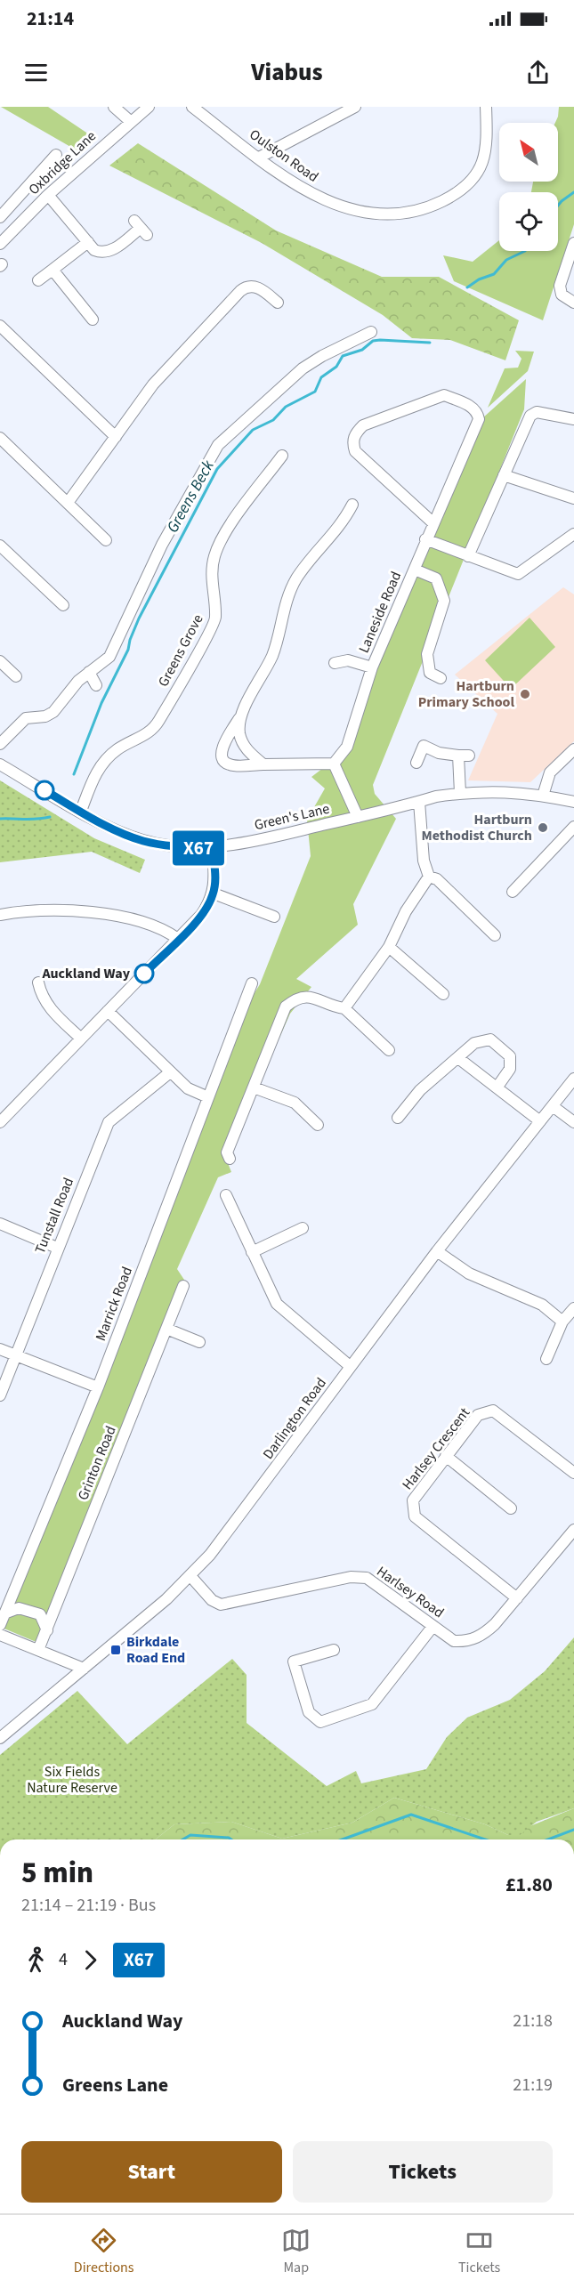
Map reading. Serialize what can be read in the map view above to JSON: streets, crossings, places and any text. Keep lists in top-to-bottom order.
{
  "streets": {
    "street": [
      "Oulston Road",
      "Oxbridge Lane",
      "Laneside Road",
      "Greens Grove",
      "Green's Lane",
      "Tunstall Road",
      "Marrick Road",
      "Darlington Road",
      "Harlsey Crescent",
      "Grinton Road",
      "Harlsey Road"
    ]
  },
  "crossings": [
    ["Greens Grove", "Green's Lane"],
    ["Darlington Road", "Harlsey Road"],
    ["Harlsey Crescent", "Harlsey Road"]
  ],
  "water": ["Greens Beck"],
  "parks": ["Six Fields Nature Reserve"],
  "places": {
    "other": ["Hartburn Primary School", "Hartburn Methodist Church", "Auckland Way"],
    "transit": ["Birkdale Road End"]
  },
  "lines": ["bus line X67"],
  "north": "top left",
  "page": {
    "status": "21:14",
    "header": "Viabus",
    "on_map": "X67",
    "heading": ["5 min", "21:14 – 21:19 · Bus", "£1.80"],
    "legs": ["4", "X67"],
    "list": [
      {
        "name": "Auckland Way",
        "value": "21:18"
      },
      {
        "name": "Greens Lane",
        "value": "21:19"
      }
    ],
    "buttons": ["Start", "Tickets"],
    "tabs": ["Directions", "Map", "Tickets"]
  }
}
